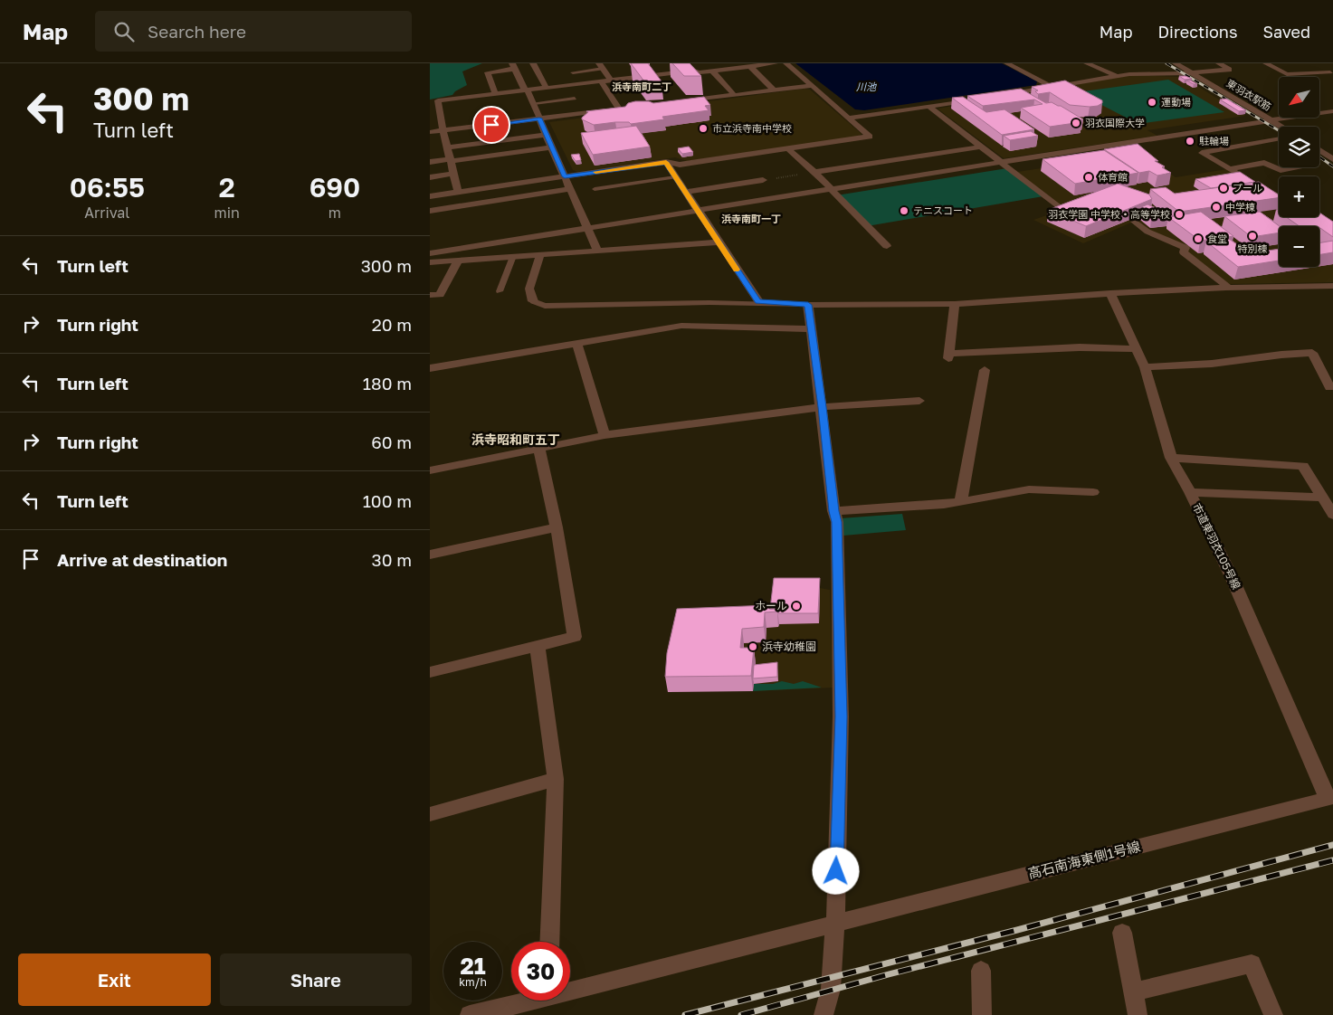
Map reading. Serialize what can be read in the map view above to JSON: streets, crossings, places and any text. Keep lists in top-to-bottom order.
{
  "streets": {
    "street": ["東羽衣駅筋", "市道東羽衣105号線", "高石南海東側1号線"]
  },
  "crossings": [
    ["市道東羽衣105号線", "高石南海東側1号線"]
  ],
  "districts": ["浜寺南町二丁", "浜寺南町一丁", "浜寺昭和町五丁"],
  "water": ["川池"],
  "places": [
    "運動場",
    "羽衣国際大学",
    "市立浜寺南中学校",
    "駐輪場",
    "体育館",
    "プール",
    "中学棟",
    "テニスコート",
    "羽衣学園 中学校・高等学校",
    "特別棟",
    "食堂",
    "ホール",
    "浜寺幼稚園"
  ],
  "north": "bottom left",
  "page": {
    "header": "Map",
    "search": "Search here",
    "nav": ["Map", "Directions", "Saved"],
    "turn": ["300 m", "Turn left"],
    "map_buttons": ["+", "−"],
    "eta": [
      "06:55",
      "Arrival",
      "2",
      "min",
      "690",
      "m"
    ],
    "list": [
      {
        "name": "Turn left",
        "value": "300 m"
      },
      {
        "name": "Turn right",
        "value": "20 m"
      },
      {
        "name": "Turn left",
        "value": "180 m"
      },
      {
        "name": "Turn right",
        "value": "60 m"
      },
      {
        "name": "Turn left",
        "value": "100 m"
      },
      {
        "name": "Arrive at destination",
        "value": "30 m"
      }
    ],
    "speed": "21 km/h",
    "limit": "30",
    "buttons": ["Exit", "Share"]
  }
}
